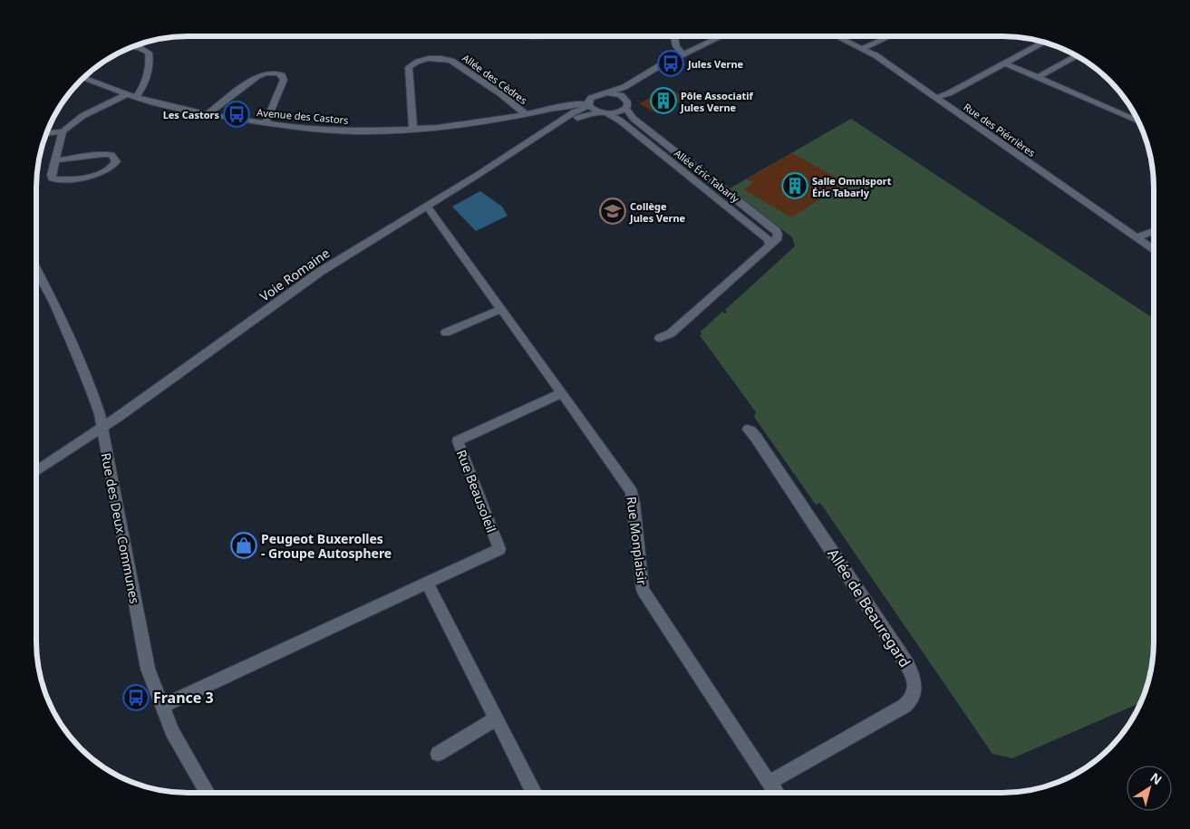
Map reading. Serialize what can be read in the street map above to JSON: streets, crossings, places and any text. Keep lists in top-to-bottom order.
{
  "streets": {
    "street": [
      "Allée des Cèdres",
      "Avenue des Castors",
      "Rue des Piérrières",
      "Allée Éric Tabarly",
      "Voie Romaine",
      "Rue Beausoleil",
      "Rue des Deux Communes",
      "Rue Monplaisir",
      "Allée de Beauregard"
    ]
  },
  "crossings": [
    ["Allée des Cèdres", "Avenue des Castors"],
    ["Avenue des Castors", "Voie Romaine"],
    ["Allée Éric Tabarly", "Voie Romaine"],
    ["Voie Romaine", "Rue des Deux Communes"],
    ["Voie Romaine", "Rue Monplaisir"],
    ["Rue Beausoleil", "Rue des Deux Communes"],
    ["Rue Beausoleil", "Rue Monplaisir"],
    ["Rue Monplaisir", "Allée de Beauregard"]
  ],
  "places": {
    "bus stop": ["Jules Verne", "Les Castors", "France 3"],
    "building": ["Pôle Associatif Jules Verne", "Salle Omnisport Éric Tabarly"],
    "school or university": ["Collège Jules Verne"],
    "shop": ["Peugeot Buxerolles - Groupe Autosphere"]
  },
  "north": "top right"
}
